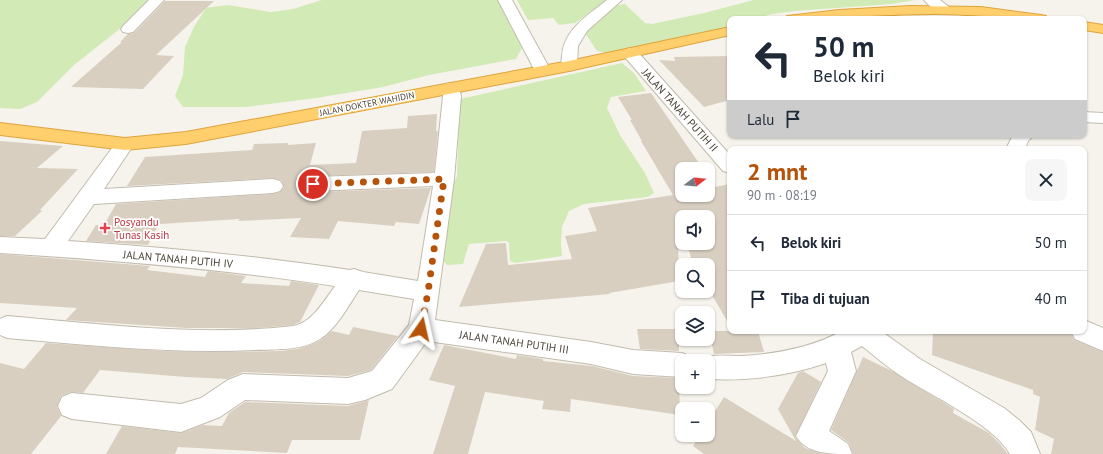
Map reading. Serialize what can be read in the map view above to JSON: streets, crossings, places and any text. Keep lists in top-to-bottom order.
{
  "streets": {
    "highway": ["JALAN DOKTER WAHIDIN"],
    "street": ["JALAN TANAH PUTIH II", "JALAN TANAH PUTIH IV", "JALAN TANAH PUTIH III"]
  },
  "crossings": [
    ["JALAN DOKTER WAHIDIN", "JALAN TANAH PUTIH II"]
  ],
  "places": {
    "health": ["Posyandu Tunas Kasih"]
  },
  "north": "right",
  "page": {
    "turn": ["50 m", "Belok kiri"],
    "then": "Lalu",
    "heading": ["2 mnt", "90 m · 08:19"],
    "map_buttons": ["+", "−"],
    "list": [
      {
        "name": "Belok kiri",
        "value": "50 m"
      },
      {
        "name": "Tiba di tujuan",
        "value": "40 m"
      }
    ]
  }
}
